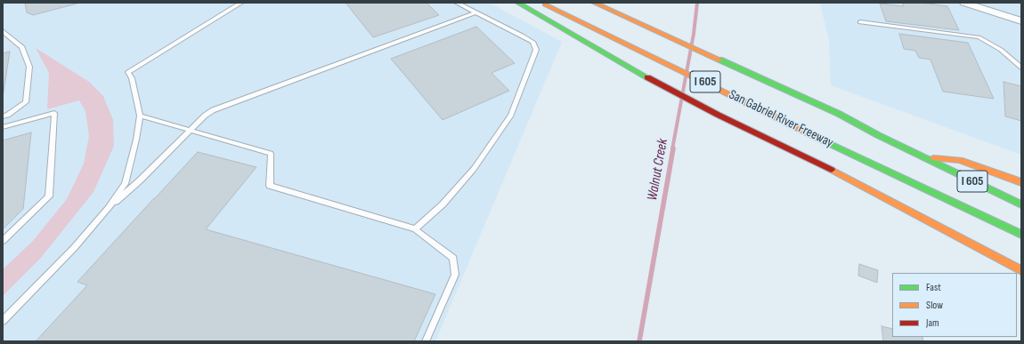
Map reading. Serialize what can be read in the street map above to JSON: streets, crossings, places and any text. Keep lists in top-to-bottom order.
{
  "streets": {
    "highway": ["I 605", "San Gabriel River Freeway"]
  },
  "water": ["Walnut Creek"],
  "legend": ["Fast", "Slow", "Jam"]
}
